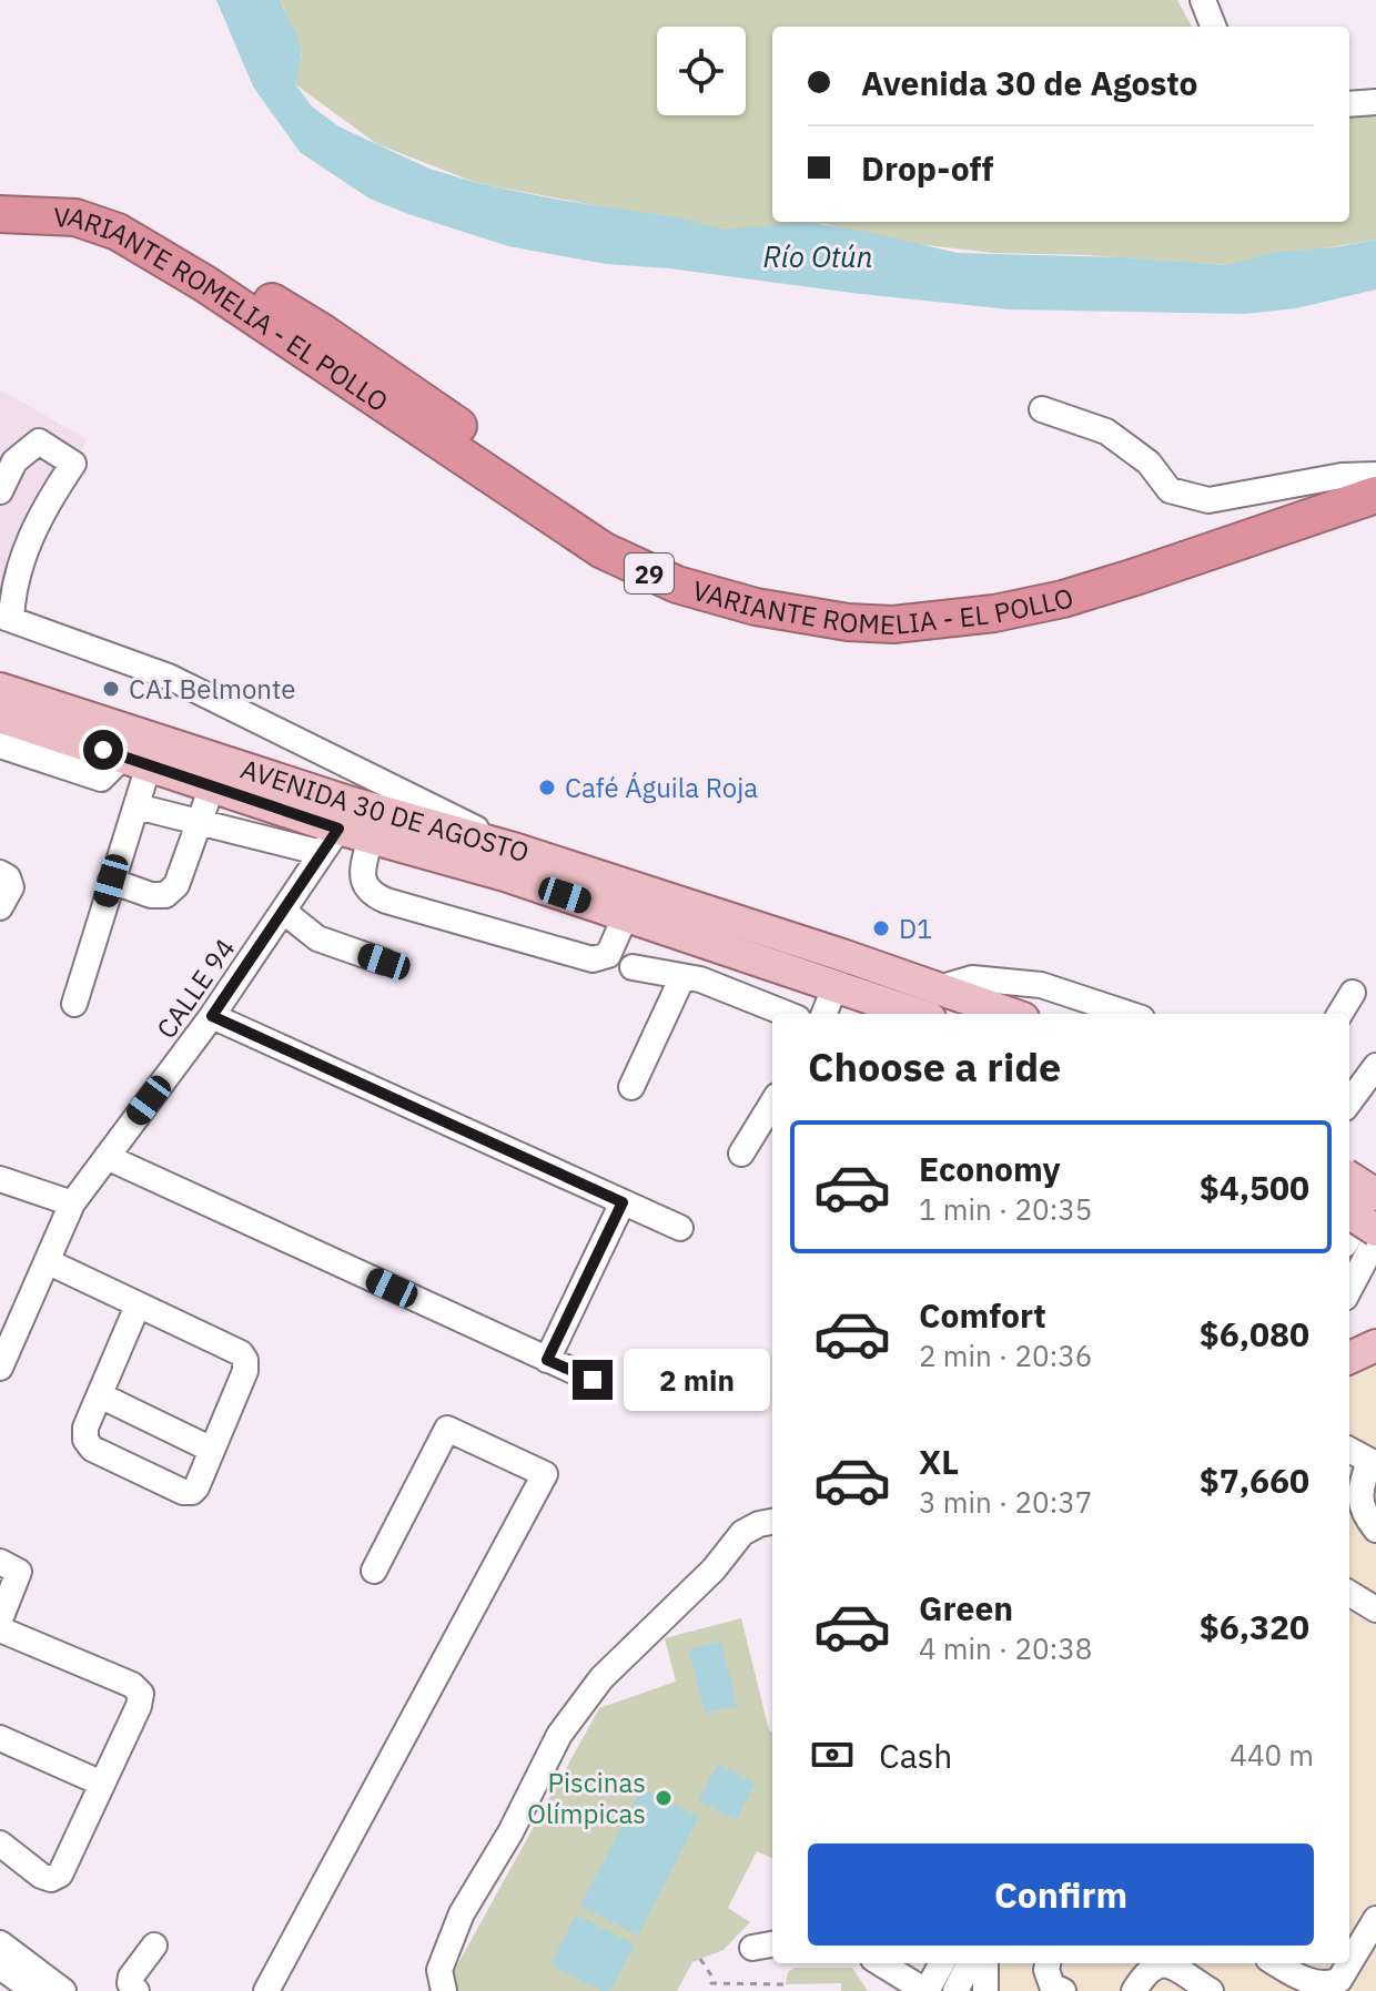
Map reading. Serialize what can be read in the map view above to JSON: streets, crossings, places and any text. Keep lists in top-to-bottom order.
{
  "streets": {
    "highway": ["VARIANTE ROMELIA - EL POLLO", "29"],
    "main road": ["AVENIDA 30 DE AGOSTO"],
    "street": ["CALLE 94"]
  },
  "crossings": [
    ["AVENIDA 30 DE AGOSTO", "CALLE 94"]
  ],
  "water": ["Río Otún"],
  "places": [
    "CAI Belmonte",
    "Café Águila Roja",
    "D1",
    "Piscinas Olímpicas"
  ],
  "page": {
    "banner": ["Avenida 30 de Agosto", "Drop-off"],
    "heading": "Choose a ride",
    "list": [
      {
        "name": "Economy",
        "note": "1 min · 20:35",
        "value": "$4,500"
      },
      {
        "name": "Comfort",
        "note": "2 min · 20:36",
        "value": "$6,080"
      },
      {
        "name": "XL",
        "note": "3 min · 20:37",
        "value": "$7,660"
      },
      {
        "name": "Green",
        "note": "4 min · 20:38",
        "value": "$6,320"
      }
    ],
    "bubble": "2 min",
    "pay": ["Cash", "440 m"],
    "buttons": "Confirm"
  }
}
